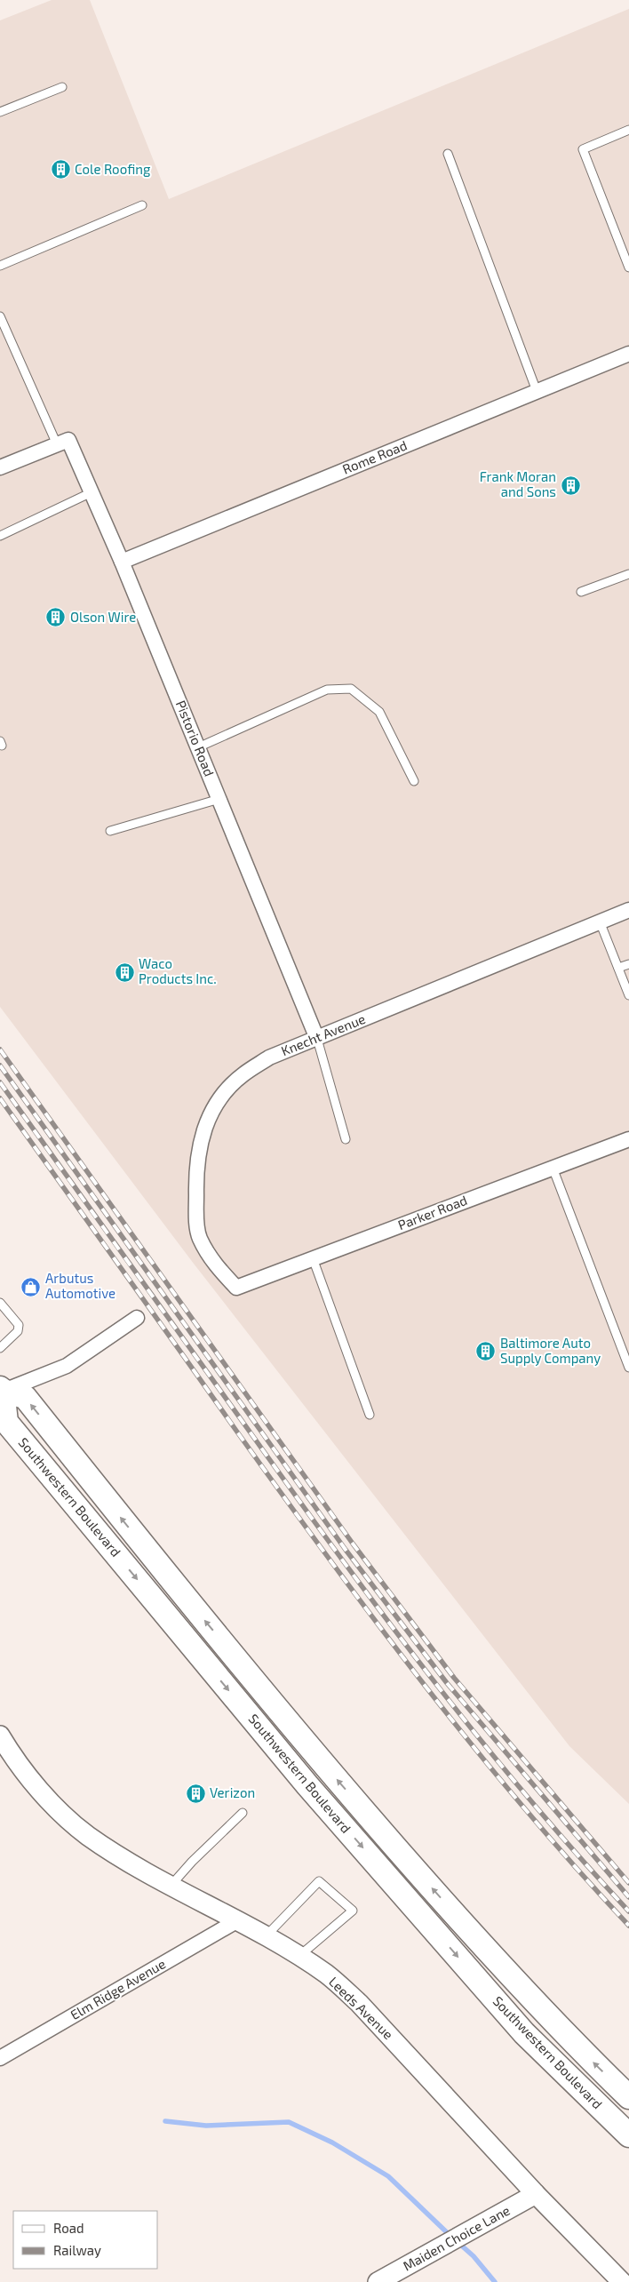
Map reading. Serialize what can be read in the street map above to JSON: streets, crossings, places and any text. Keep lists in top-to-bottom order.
{
  "streets": {
    "main road": ["Southwestern Boulevard"],
    "street": [
      "Rome Road",
      "Pistorio Road",
      "Knecht Avenue",
      "Parker Road",
      "Elm Ridge Avenue",
      "Leeds Avenue",
      "Maiden Choice Lane"
    ]
  },
  "crossings": [
    ["Rome Road", "Pistorio Road"],
    ["Pistorio Road", "Knecht Avenue"],
    ["Knecht Avenue", "Parker Road"],
    ["Elm Ridge Avenue", "Leeds Avenue"],
    ["Leeds Avenue", "Maiden Choice Lane"]
  ],
  "places": {
    "building": [
      "Cole Roofing",
      "Frank Moran and Sons",
      "Olson Wire",
      "Waco Products Inc.",
      "Baltimore Auto Supply Company",
      "Verizon"
    ],
    "shop": ["Arbutus Automotive"]
  },
  "legend": ["Road", "Railway"]
}
